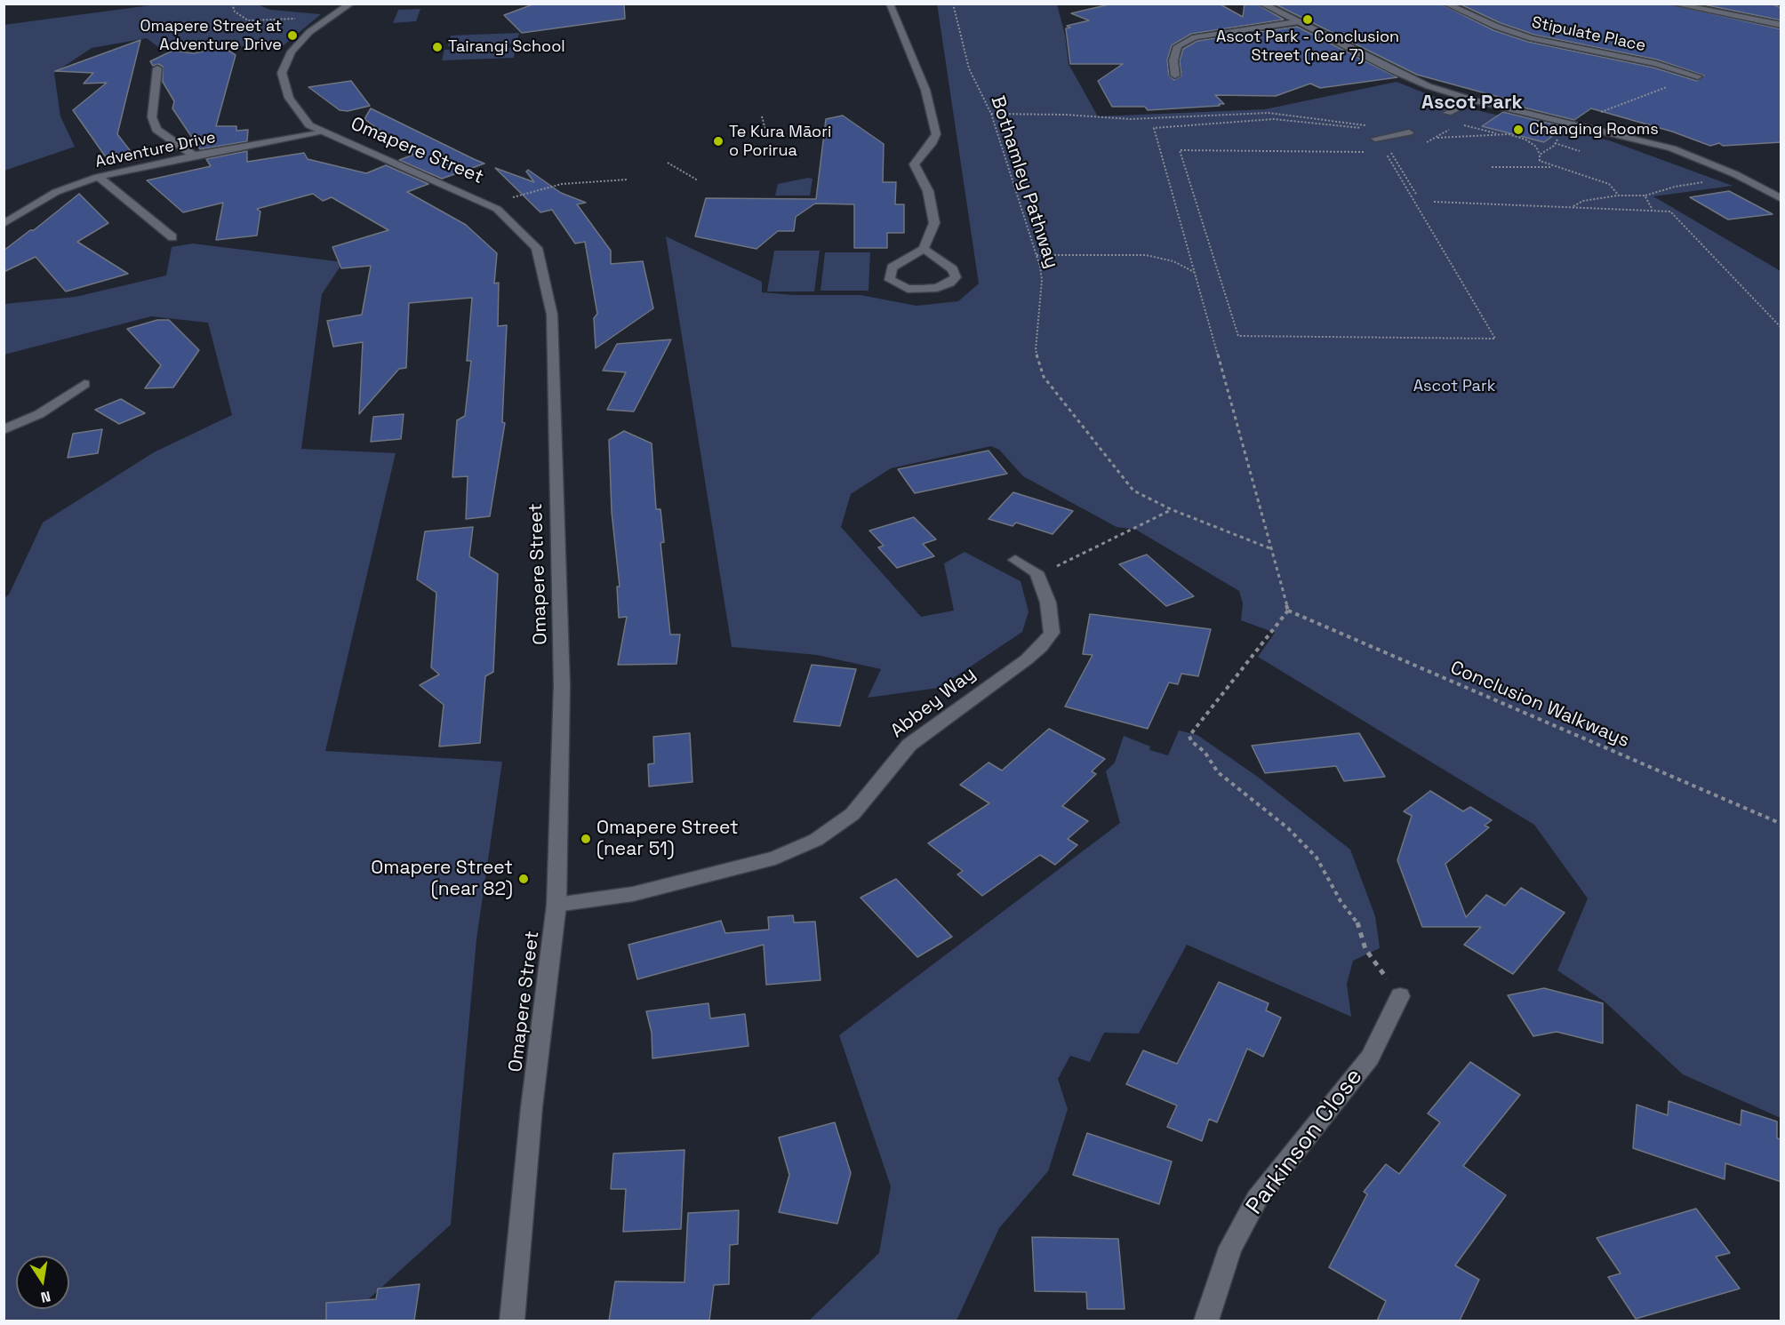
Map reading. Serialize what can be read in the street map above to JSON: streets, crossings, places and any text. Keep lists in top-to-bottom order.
{
  "streets": {
    "street": [
      "Stipulate Place",
      "Adventure Drive",
      "Omapere Street",
      "Abbey Way",
      "Parkinson Close"
    ],
    "path": ["Bothamley Pathway", "Conclusion Walkways"]
  },
  "crossings": [
    ["Adventure Drive", "Omapere Street"],
    ["Omapere Street", "Abbey Way"]
  ],
  "districts": ["Ascot Park"],
  "parks": ["Ascot Park"],
  "places": [
    "Ascot Park - Conclusion Street (near 7)",
    "Omapere Street at Adventure Drive",
    "Tairangi School",
    "Changing Rooms",
    "Te Kura Māori o Porirua",
    "Omapere Street (near 51)",
    "Omapere Street (near 82)"
  ],
  "north": "bottom"
}
